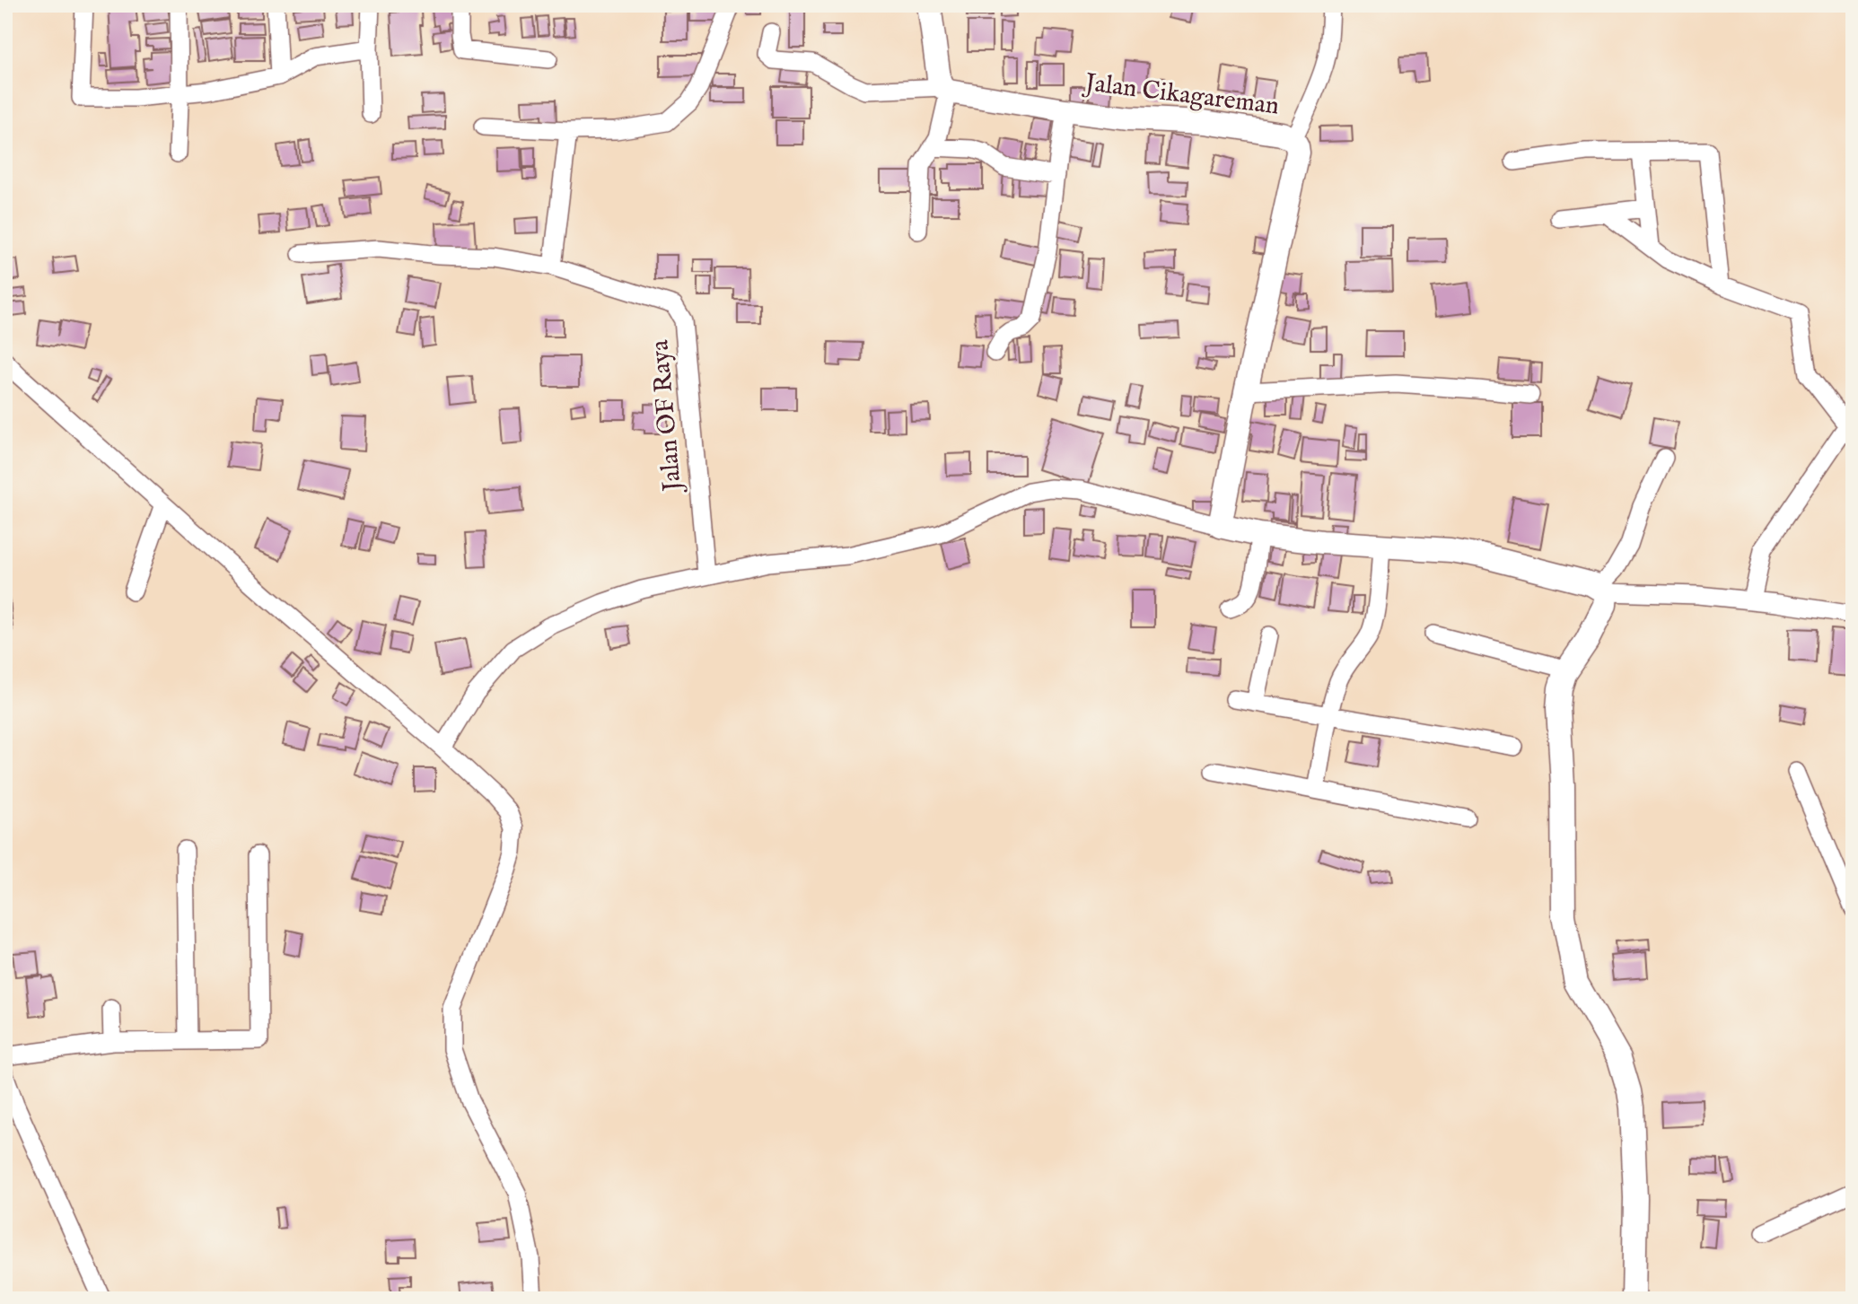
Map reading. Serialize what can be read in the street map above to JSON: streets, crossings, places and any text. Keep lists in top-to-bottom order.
{
  "streets": {
    "street": ["Jalan Cikagareman", "Jalan OF Raya"]
  }
}
